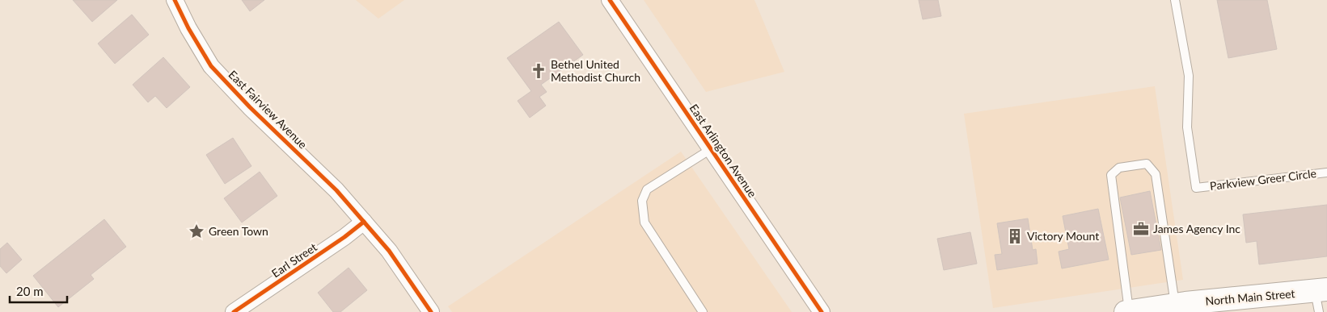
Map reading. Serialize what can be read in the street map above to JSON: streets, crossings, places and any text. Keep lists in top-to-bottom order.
{
  "streets": {
    "main road": ["North Main Street"],
    "street": ["East Fairview Avenue", "East Arlington Avenue", "Earl Street"],
    "lane": ["Parkview Greer Circle"]
  },
  "crossings": [
    ["East Fairview Avenue", "Earl Street"]
  ],
  "places": {
    "church": ["Bethel United Methodist Church"],
    "office": ["James Agency Inc"],
    "place": ["Green Town"],
    "building": ["Victory Mount"]
  },
  "scale_bar": "20 m"
}
